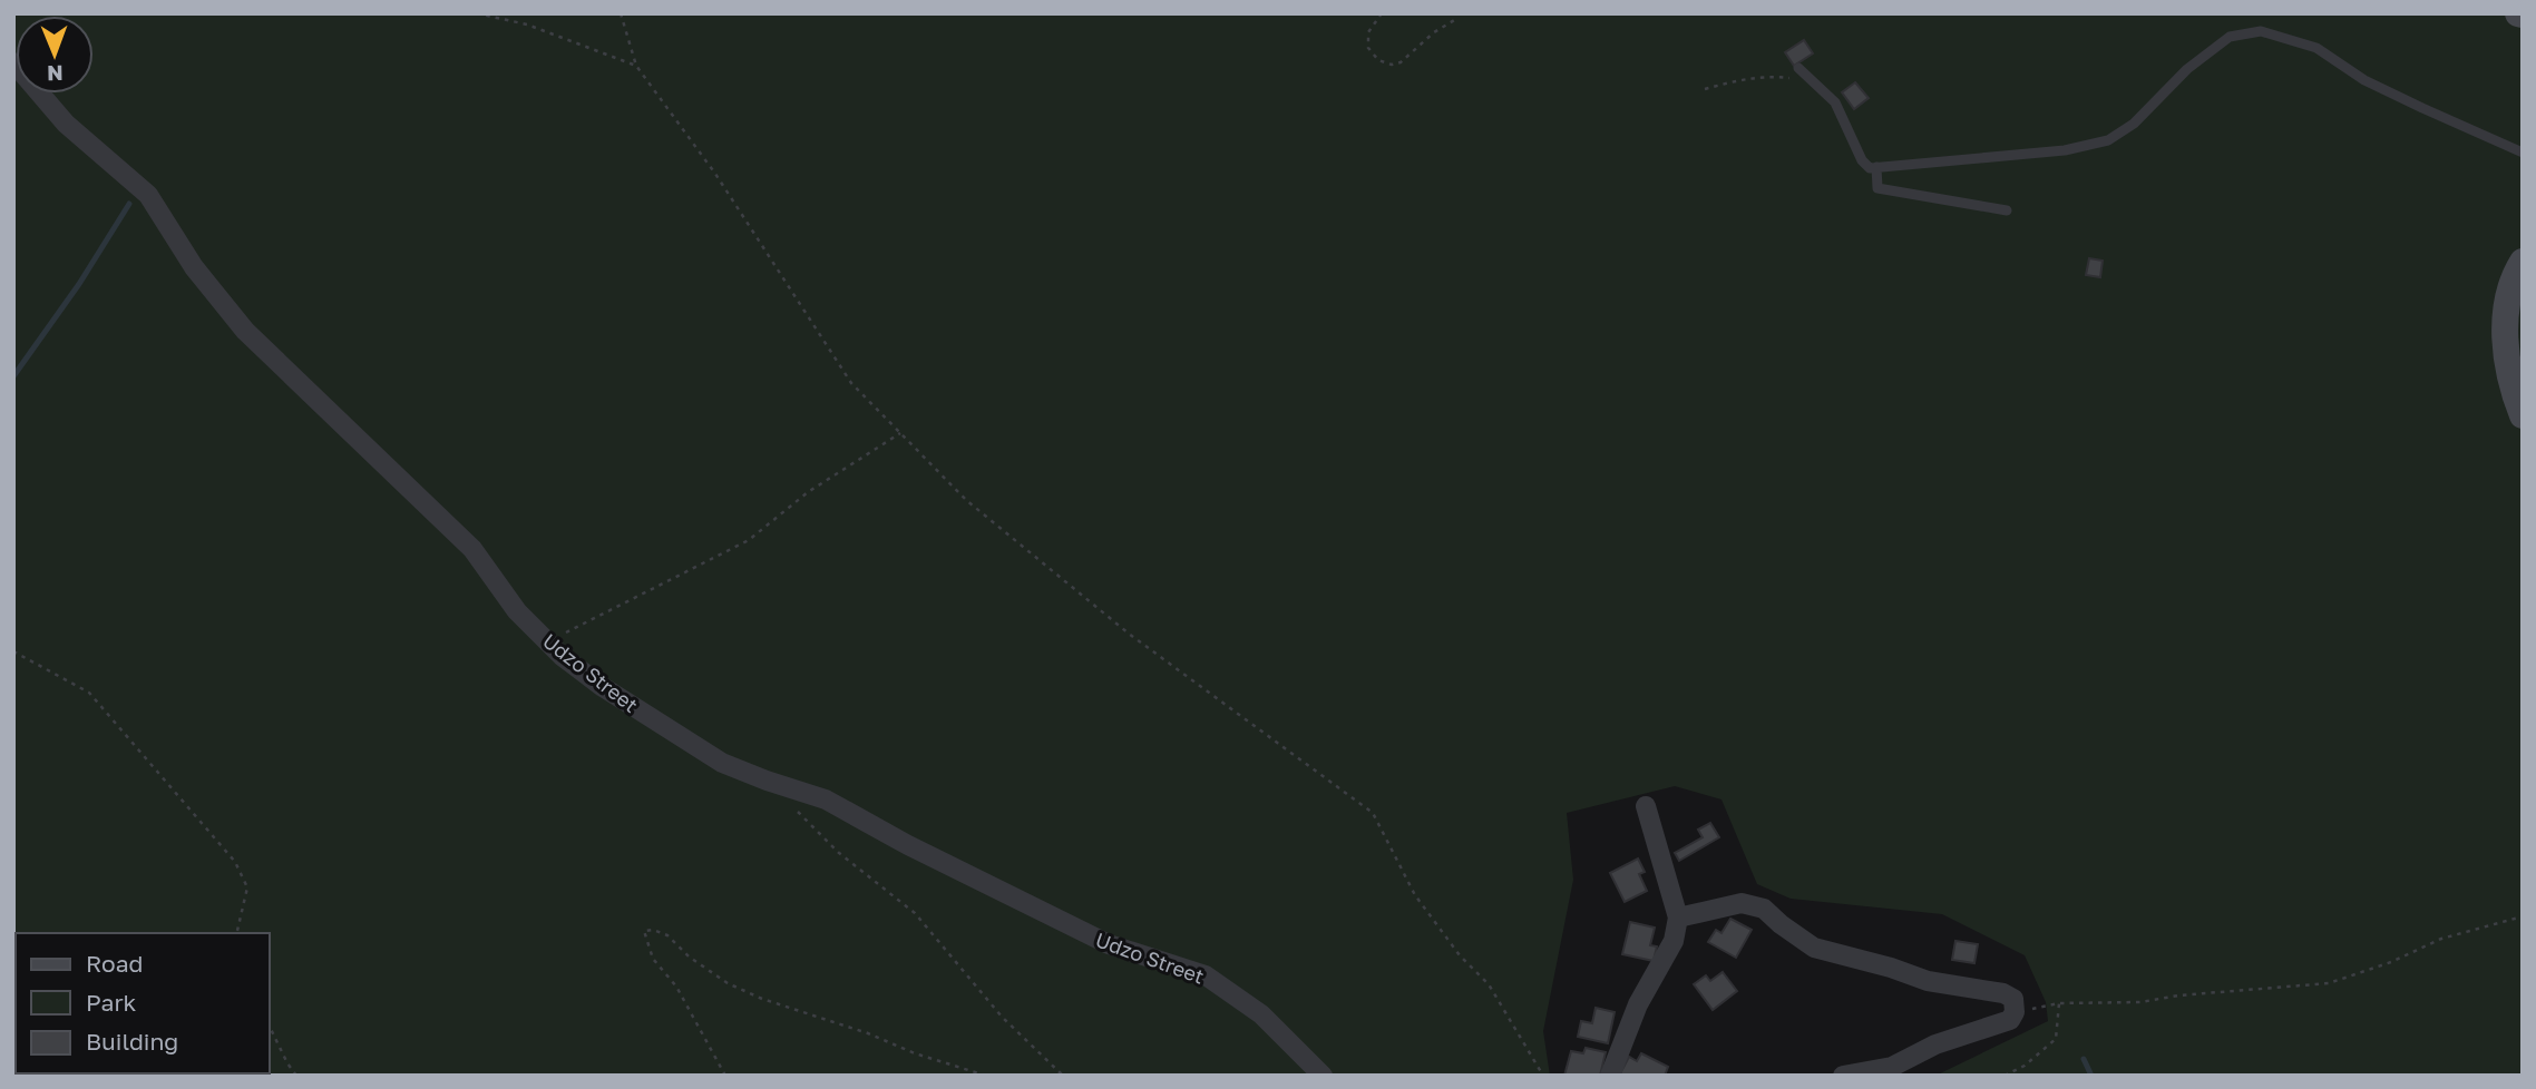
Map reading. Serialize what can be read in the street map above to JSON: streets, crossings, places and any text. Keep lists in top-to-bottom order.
{
  "streets": {
    "street": ["Udzo Street"]
  },
  "legend": ["Road", "Park", "Building"],
  "north": "bottom"
}
